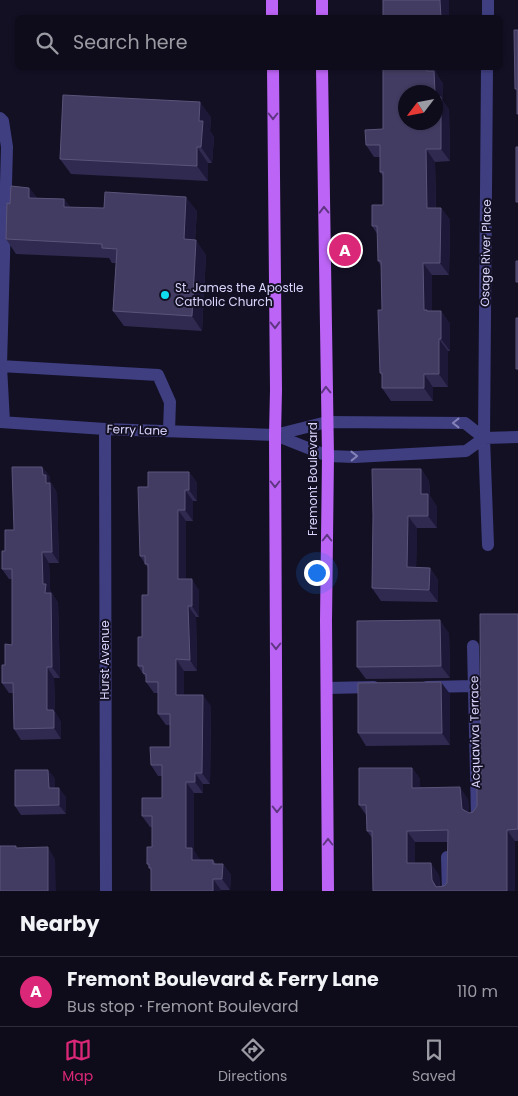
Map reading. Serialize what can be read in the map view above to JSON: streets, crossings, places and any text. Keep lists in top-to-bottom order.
{
  "streets": {
    "main road": ["Fremont Boulevard"],
    "street": [
      "Osage River Place",
      "Ferry Lane",
      "Hurst Avenue",
      "Acquaviva Terrace"
    ]
  },
  "crossings": [
    ["Osage River Place", "Ferry Lane"],
    ["Ferry Lane", "Fremont Boulevard"],
    ["Ferry Lane", "Hurst Avenue"]
  ],
  "places": ["St. James the Apostle Catholic Church"],
  "north": "bottom left",
  "page": {
    "search": "Search here",
    "pins": "A",
    "heading": "Nearby",
    "list": [
      {
        "mark": "A",
        "name": "Fremont Boulevard & Ferry Lane",
        "note": "Bus stop · Fremont Boulevard",
        "value": "110 m"
      }
    ],
    "nav": ["Map", "Directions", "Saved"]
  }
}
